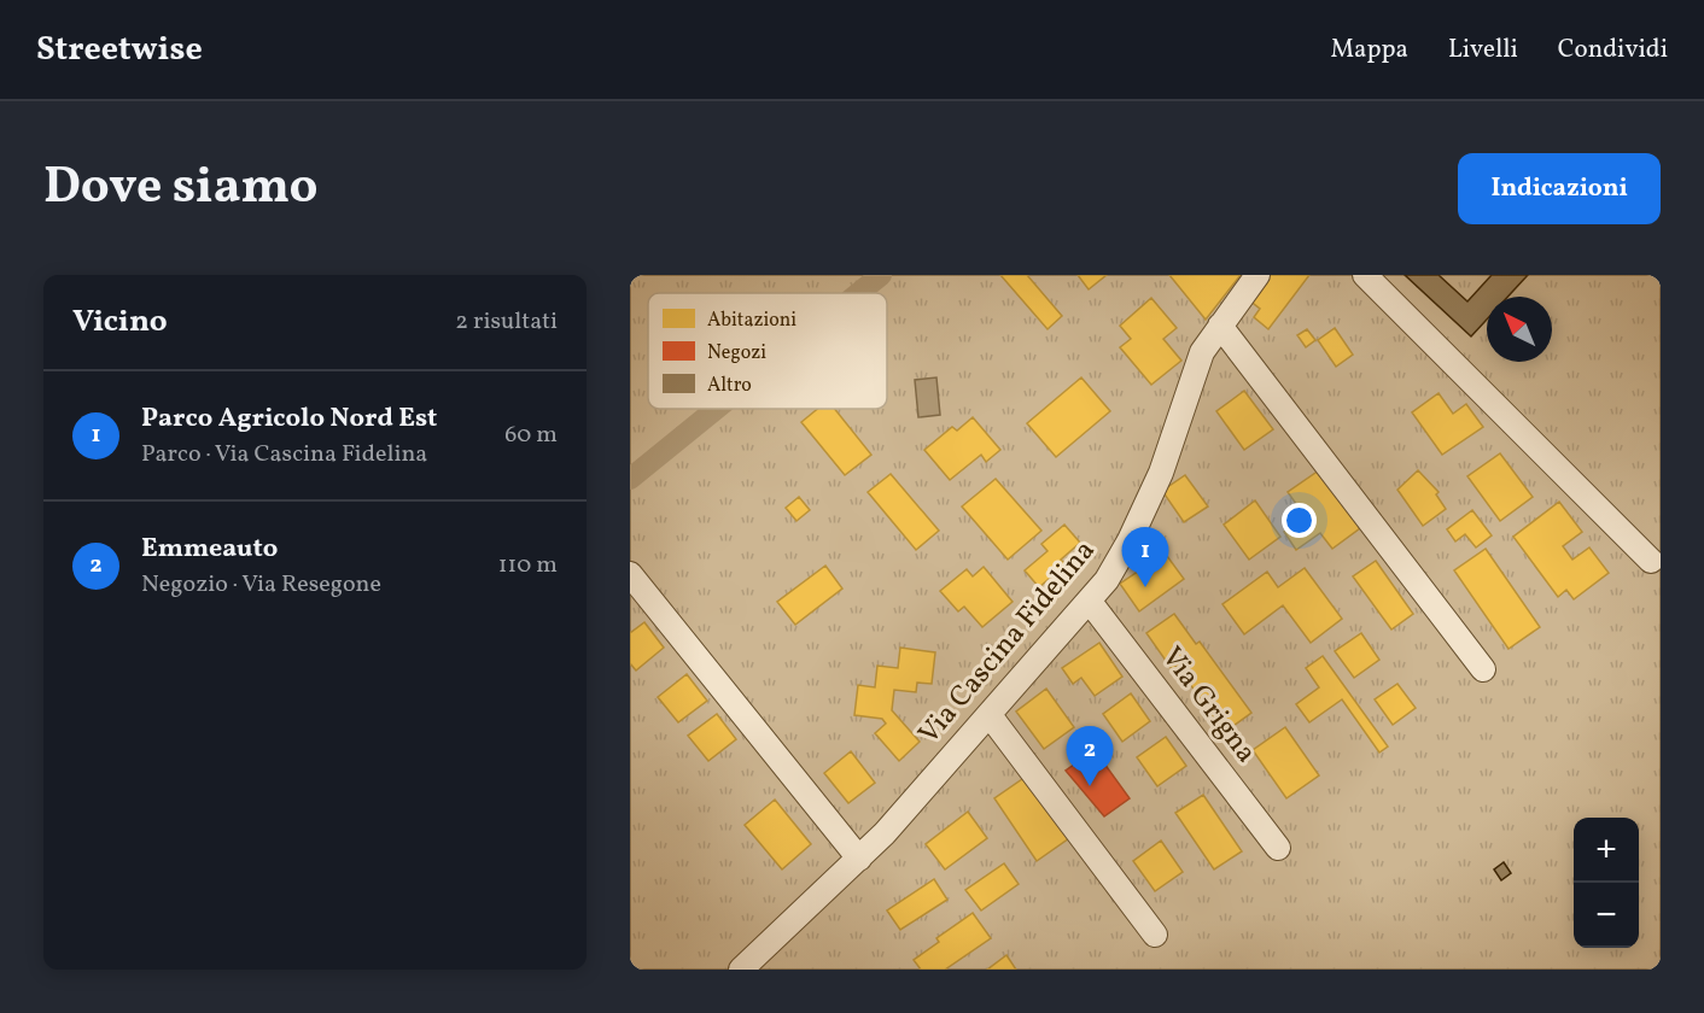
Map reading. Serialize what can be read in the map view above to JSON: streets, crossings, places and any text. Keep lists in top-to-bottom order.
{
  "streets": {
    "street": ["Via Cascina Fidelina", "Via Grigna"]
  },
  "crossings": [
    ["Via Cascina Fidelina", "Via Grigna"]
  ],
  "legend": ["Abitazioni", "Negozi", "Altro"],
  "north": "top left",
  "page": {
    "header": "Streetwise",
    "nav": ["Mappa", "Livelli", "Condividi"],
    "title": "Dove siamo",
    "buttons": "Indicazioni",
    "heading": ["Vicino", "2 risultati"],
    "list": [
      {
        "mark": "1",
        "name": "Parco Agricolo Nord Est",
        "note": "Parco · Via Cascina Fidelina",
        "value": "60 m"
      },
      {
        "mark": "2",
        "name": "Emmeauto",
        "note": "Negozio · Via Resegone",
        "value": "110 m"
      }
    ],
    "pins": ["1", "2"],
    "map_buttons": ["+", "−"]
  }
}
